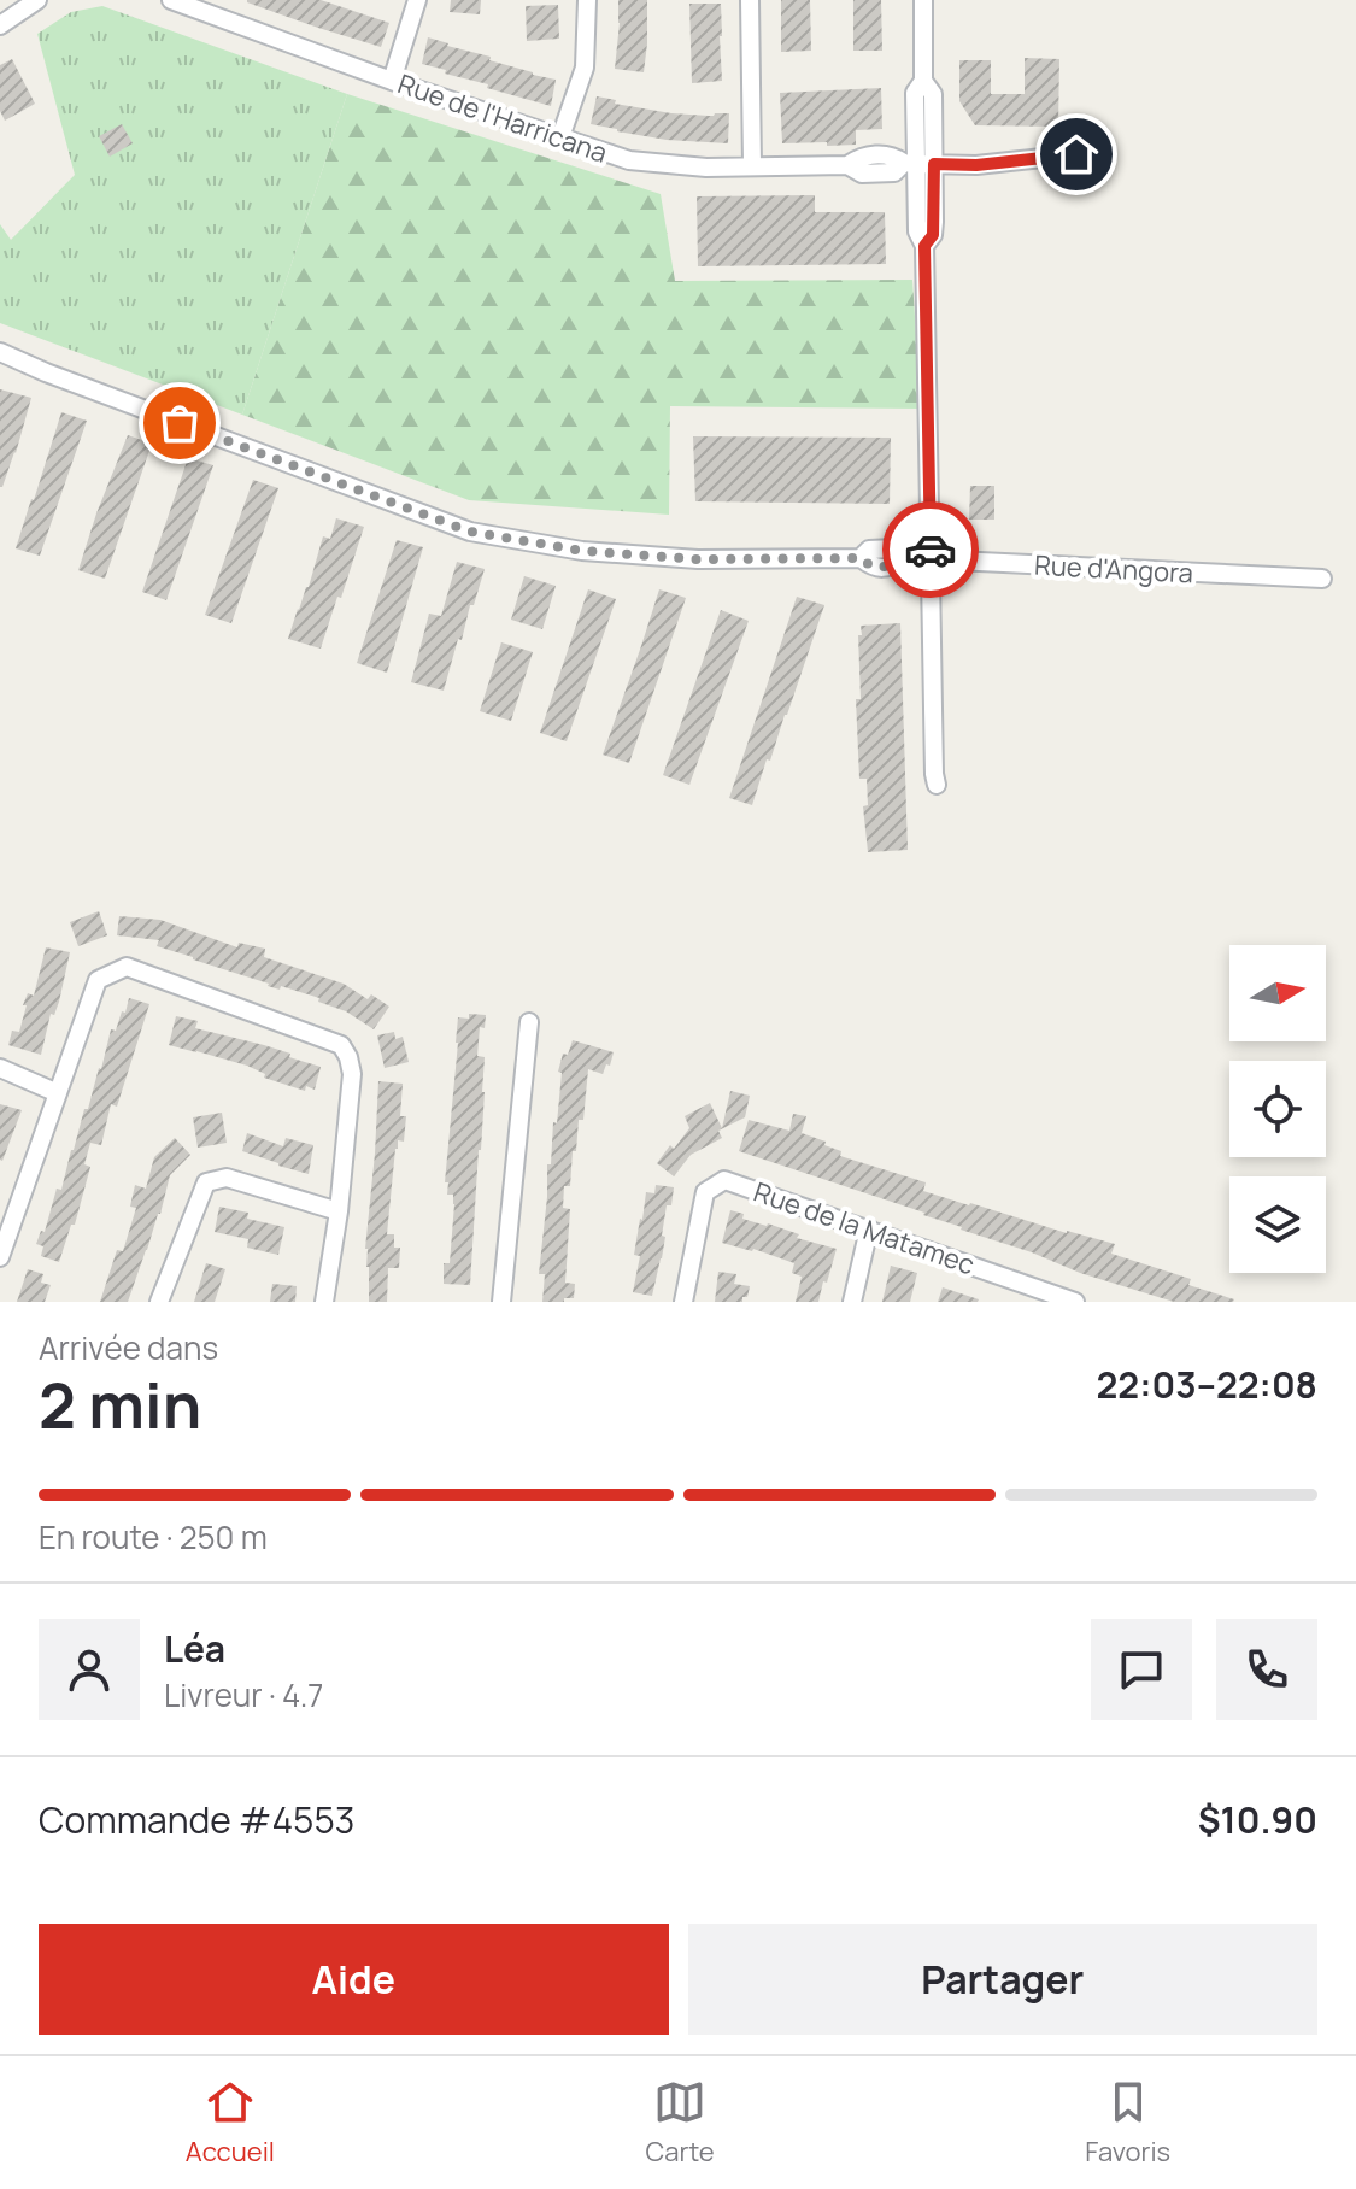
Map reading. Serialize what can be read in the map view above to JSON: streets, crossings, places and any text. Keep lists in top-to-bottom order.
{
  "streets": {
    "street": ["Rue de l'Harricana", "Rue d'Angora", "Rue de la Matamec"]
  },
  "north": "right",
  "page": {
    "heading": ["2 min", "Arrivée dans", "22:03–22:08"],
    "panel": [
      "Léa",
      "Livreur · 4.7",
      "Commande #4553",
      "$10.90"
    ],
    "bar": "En route · 250 m",
    "buttons": ["Aide", "Partager"],
    "tabs": ["Accueil", "Carte", "Favoris"]
  }
}
